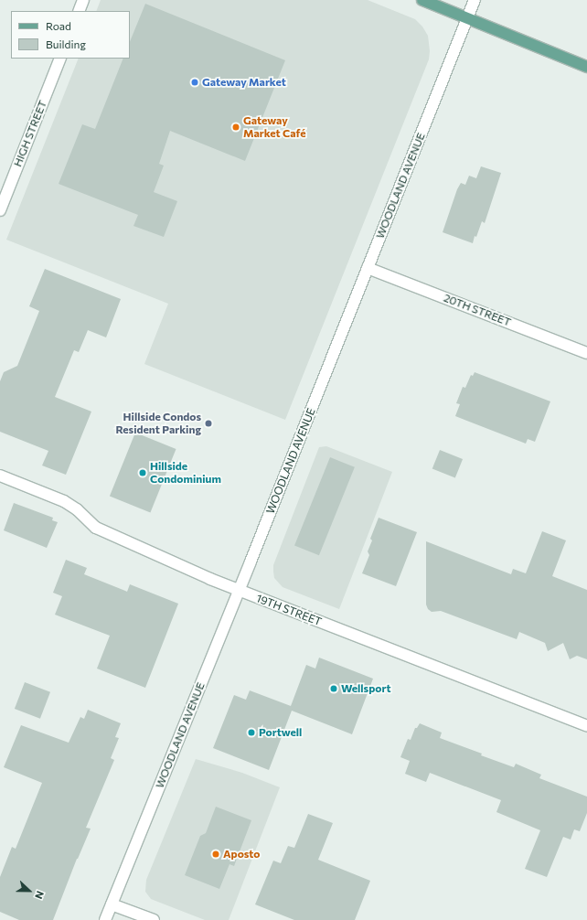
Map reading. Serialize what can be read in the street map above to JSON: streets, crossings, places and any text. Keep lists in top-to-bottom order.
{
  "streets": {
    "street": [
      "HIGH STREET",
      "WOODLAND AVENUE",
      "20TH STREET",
      "19TH STREET"
    ]
  },
  "crossings": [
    ["WOODLAND AVENUE", "20TH STREET"],
    ["WOODLAND AVENUE", "19TH STREET"]
  ],
  "places": [
    "Gateway Market",
    "Gateway Market Café",
    "Hillside Condos Resident Parking",
    "Hillside Condominium",
    "Wellsport",
    "Portwell",
    "Aposto"
  ],
  "legend": ["Road", "Building"],
  "north": "right"
}
